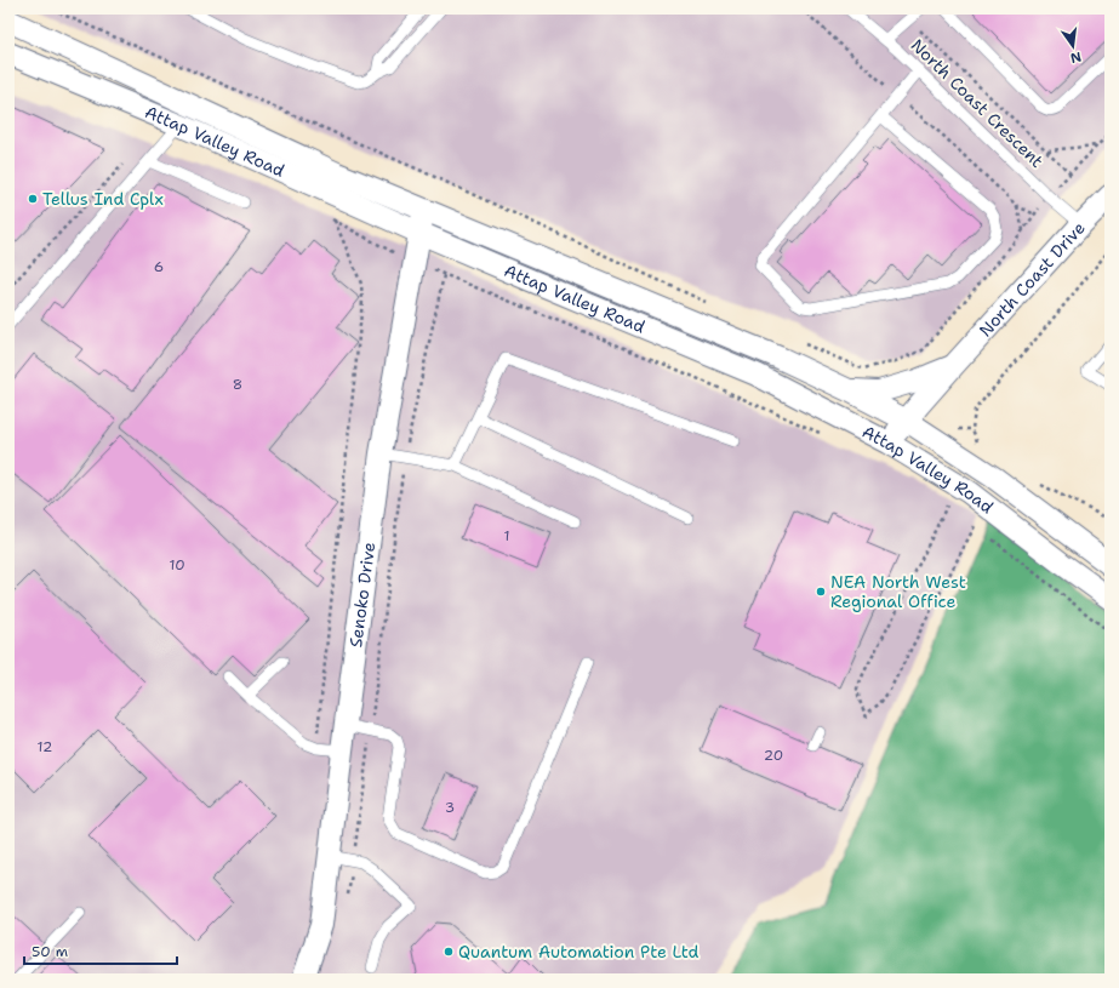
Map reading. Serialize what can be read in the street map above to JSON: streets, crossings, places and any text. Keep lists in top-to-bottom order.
{
  "streets": {
    "street": ["Attap Valley Road", "North Coast Drive", "Senoko Drive"],
    "lane": ["North Coast Crescent"]
  },
  "crossings": [
    ["North Coast Crescent", "North Coast Drive"],
    ["Attap Valley Road", "North Coast Drive"],
    ["Attap Valley Road", "Senoko Drive"]
  ],
  "places": ["Tellus Ind Cplx", "NEA North West Regional Office", "Quantum Automation Pte Ltd"],
  "house_numbers": [
    "6",
    "8",
    "1",
    "10",
    "12",
    "20",
    "3"
  ],
  "scale_bar": "50 m",
  "north": "bottom"
}
